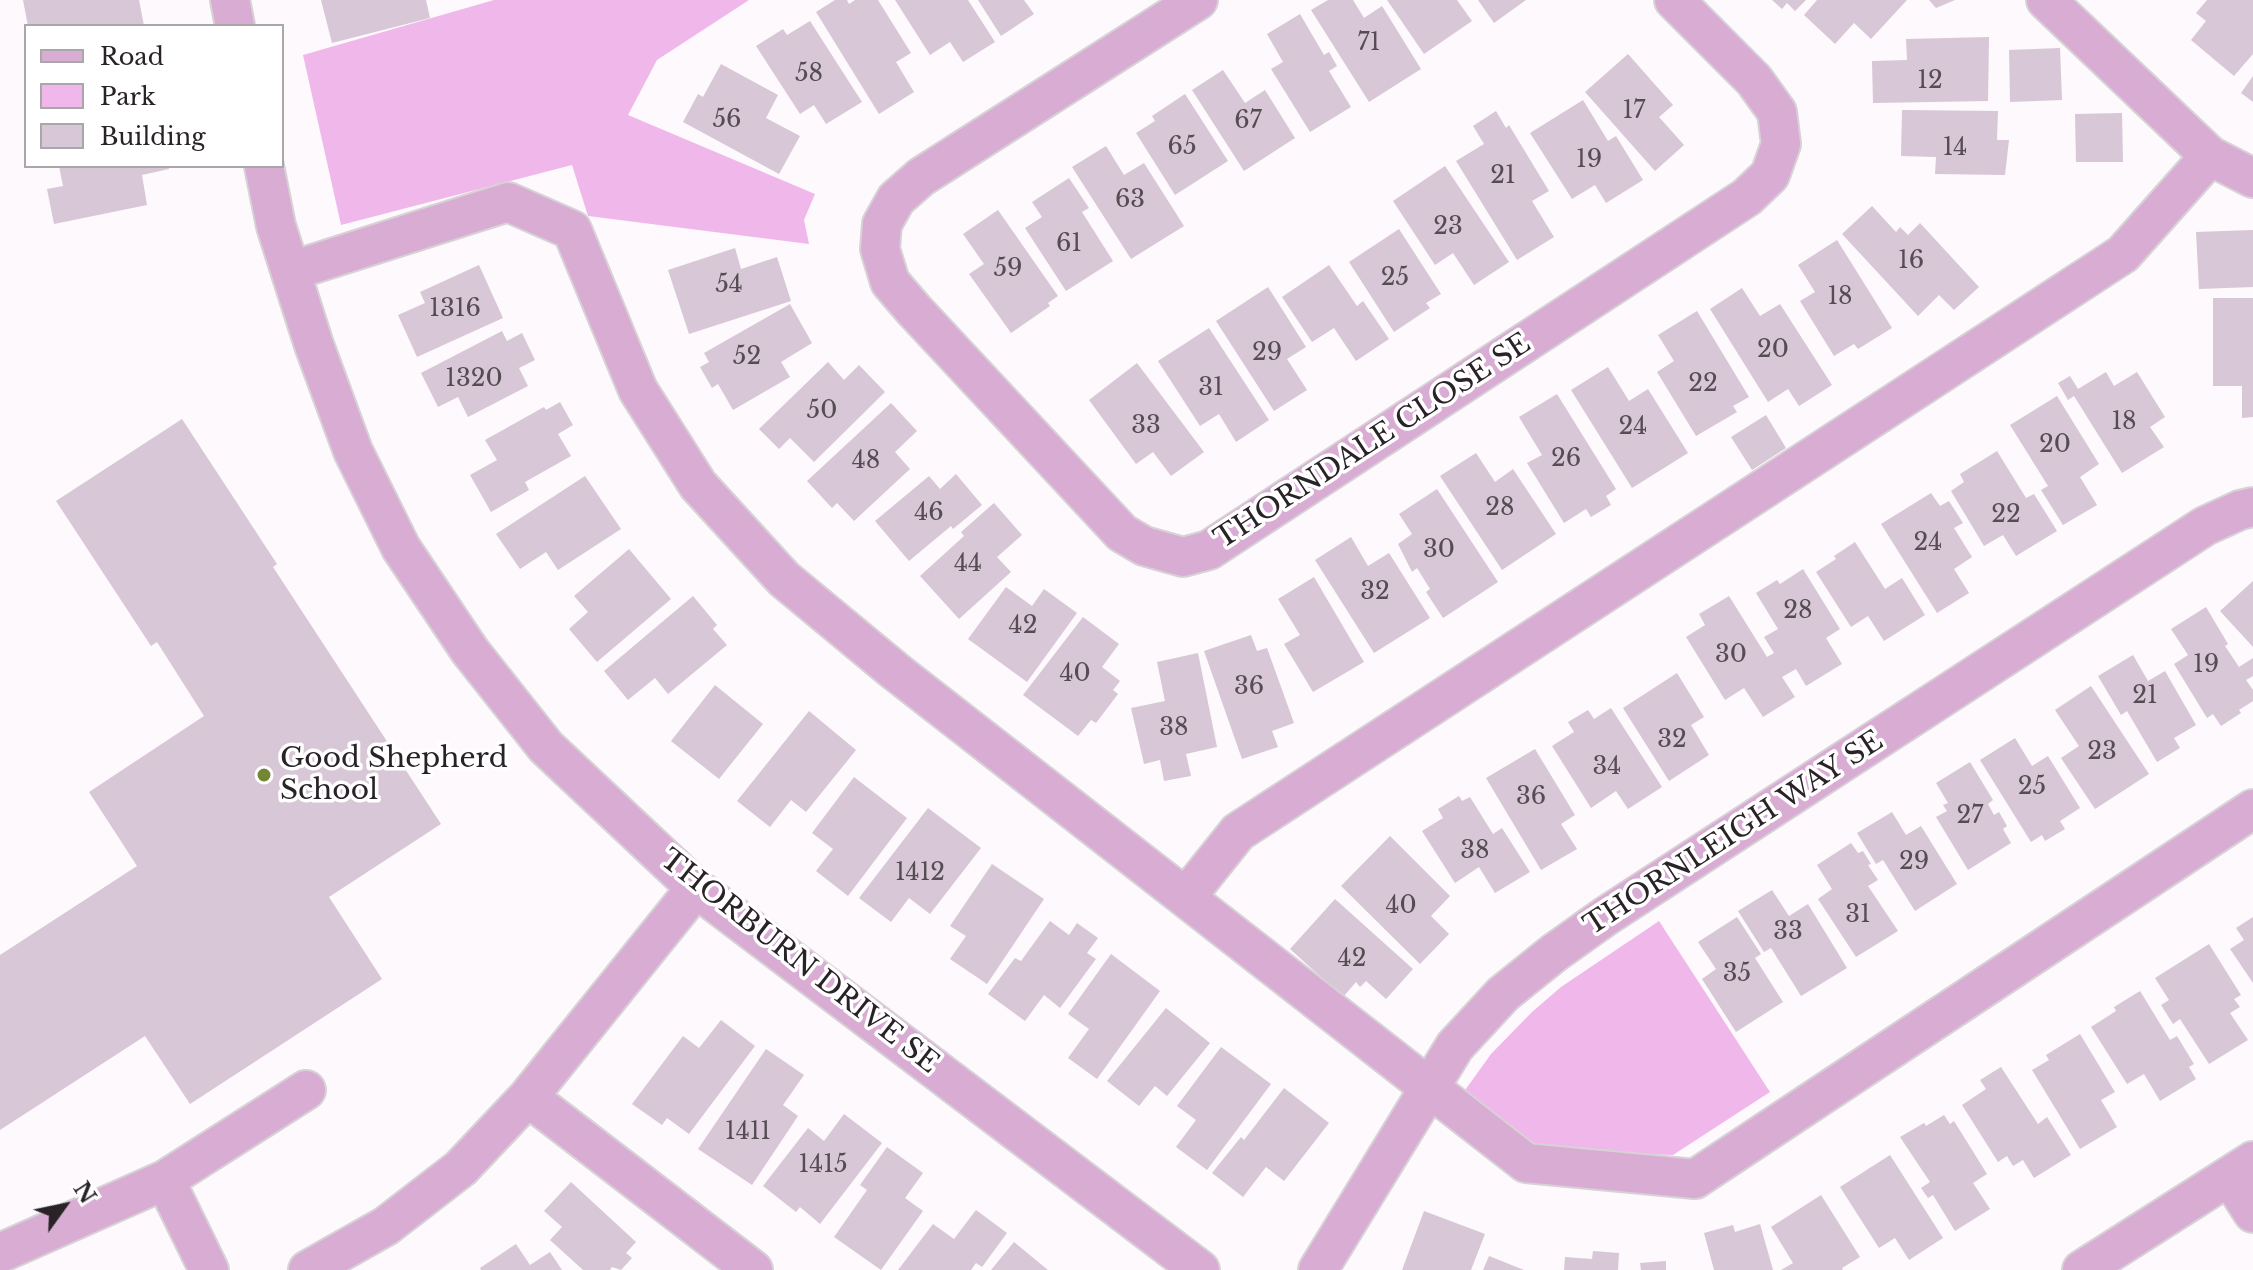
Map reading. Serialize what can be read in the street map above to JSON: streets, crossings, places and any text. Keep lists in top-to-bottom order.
{
  "streets": {
    "street": ["THORNDALE CLOSE SE", "THORNLEIGH WAY SE", "THORBURN DRIVE SE"]
  },
  "places": ["Good Shepherd School"],
  "house_numbers": [
    "71",
    "58",
    "12",
    "17",
    "56",
    "67",
    "65",
    "14",
    "19",
    "21",
    "63",
    "23",
    "61",
    "16",
    "59",
    "25",
    "54",
    "18",
    "1316",
    "20",
    "29",
    "52",
    "1320",
    "22",
    "31",
    "50",
    "18",
    "33",
    "24",
    "20",
    "26",
    "48",
    "28",
    "46",
    "22",
    "24",
    "30",
    "44",
    "32",
    "28",
    "42",
    "30",
    "19",
    "40",
    "36",
    "21",
    "38",
    "32",
    "23",
    "34",
    "25",
    "36",
    "27",
    "38",
    "29",
    "1412",
    "40",
    "31",
    "33",
    "42",
    "35",
    "1411",
    "1415"
  ],
  "legend": ["Road", "Park", "Building"],
  "north": "top right"
}
